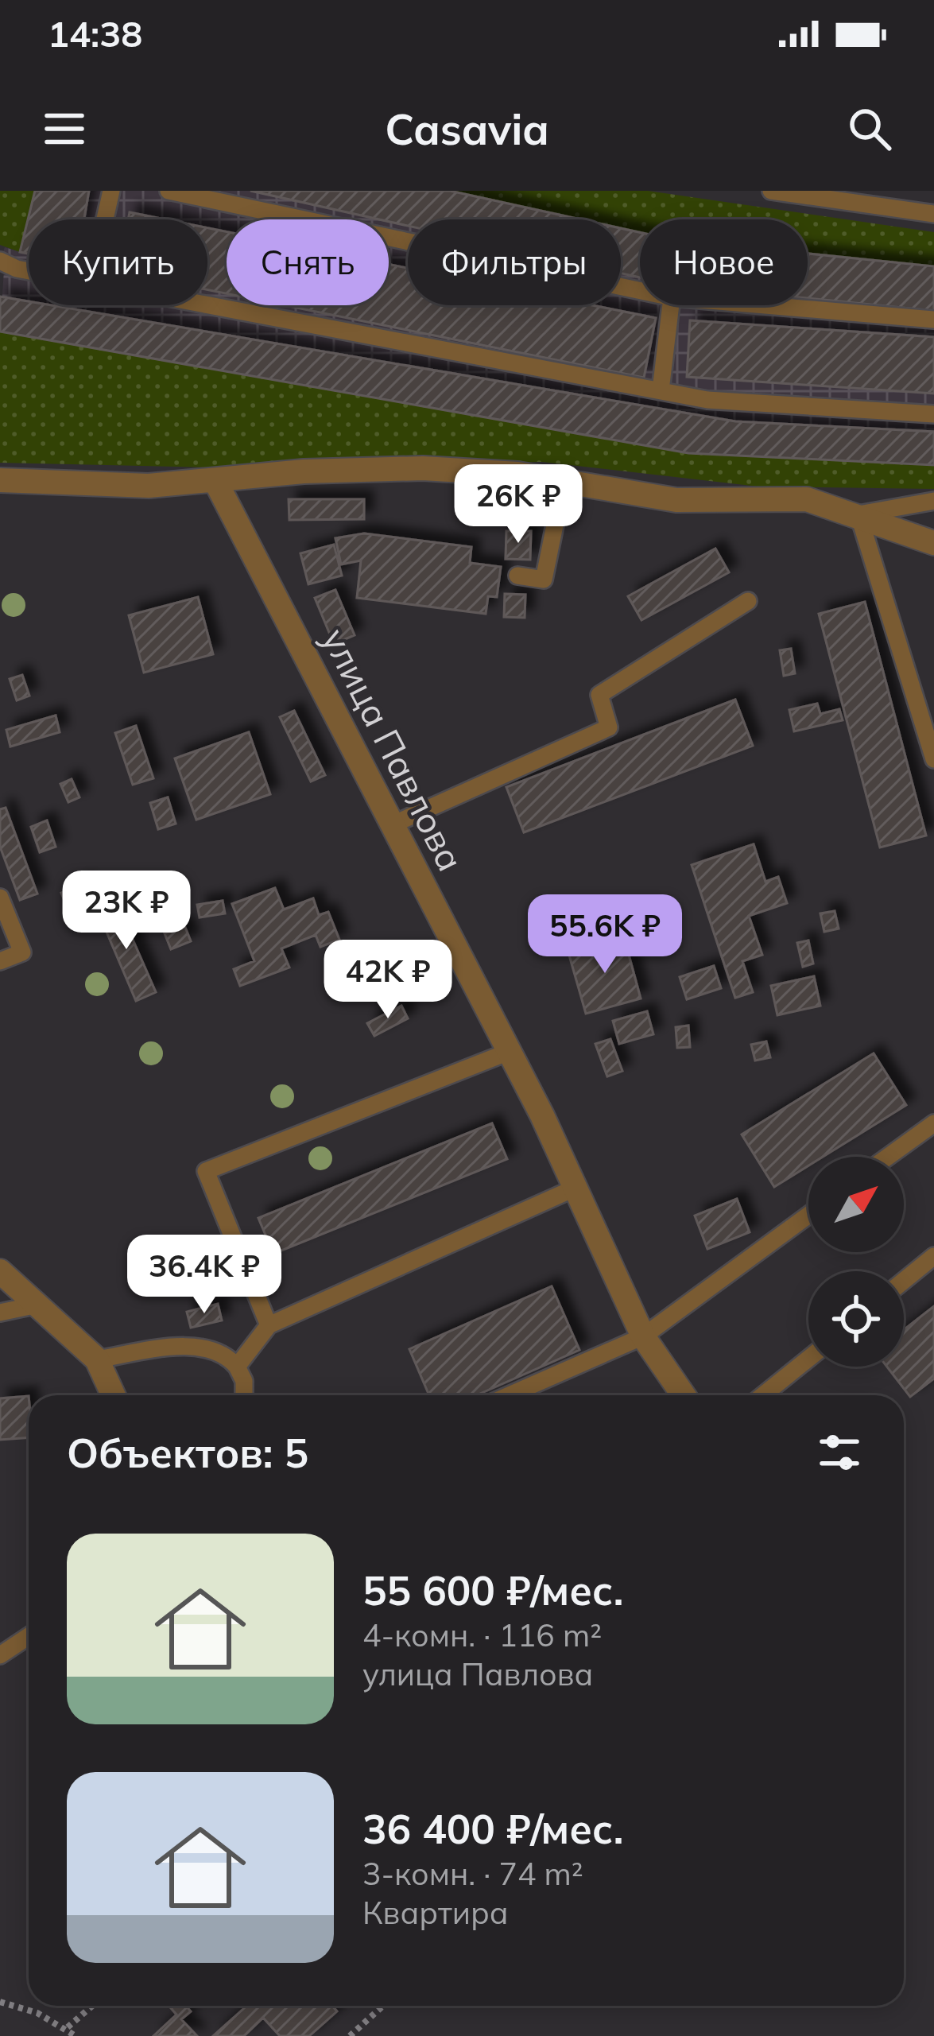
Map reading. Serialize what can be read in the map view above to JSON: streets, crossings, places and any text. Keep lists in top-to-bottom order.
{
  "streets": {
    "street": ["улица Павлова"]
  },
  "north": "top right",
  "page": {
    "status": "14:38",
    "header": "Casavia",
    "chip": [
      "Купить",
      "Снять",
      "Фильтры",
      "Новое"
    ],
    "price": [
      "26K ₽",
      "23K ₽",
      "55.6K ₽",
      "42K ₽",
      "36.4K ₽"
    ],
    "heading": "Объектов: 5",
    "list": [
      {
        "name": "55 600 ₽/мес.",
        "note": "4-комн. · 116 m² · улица Павлова"
      },
      {
        "name": "36 400 ₽/мес.",
        "note": "3-комн. · 74 m² · Квартира"
      }
    ]
  }
}
